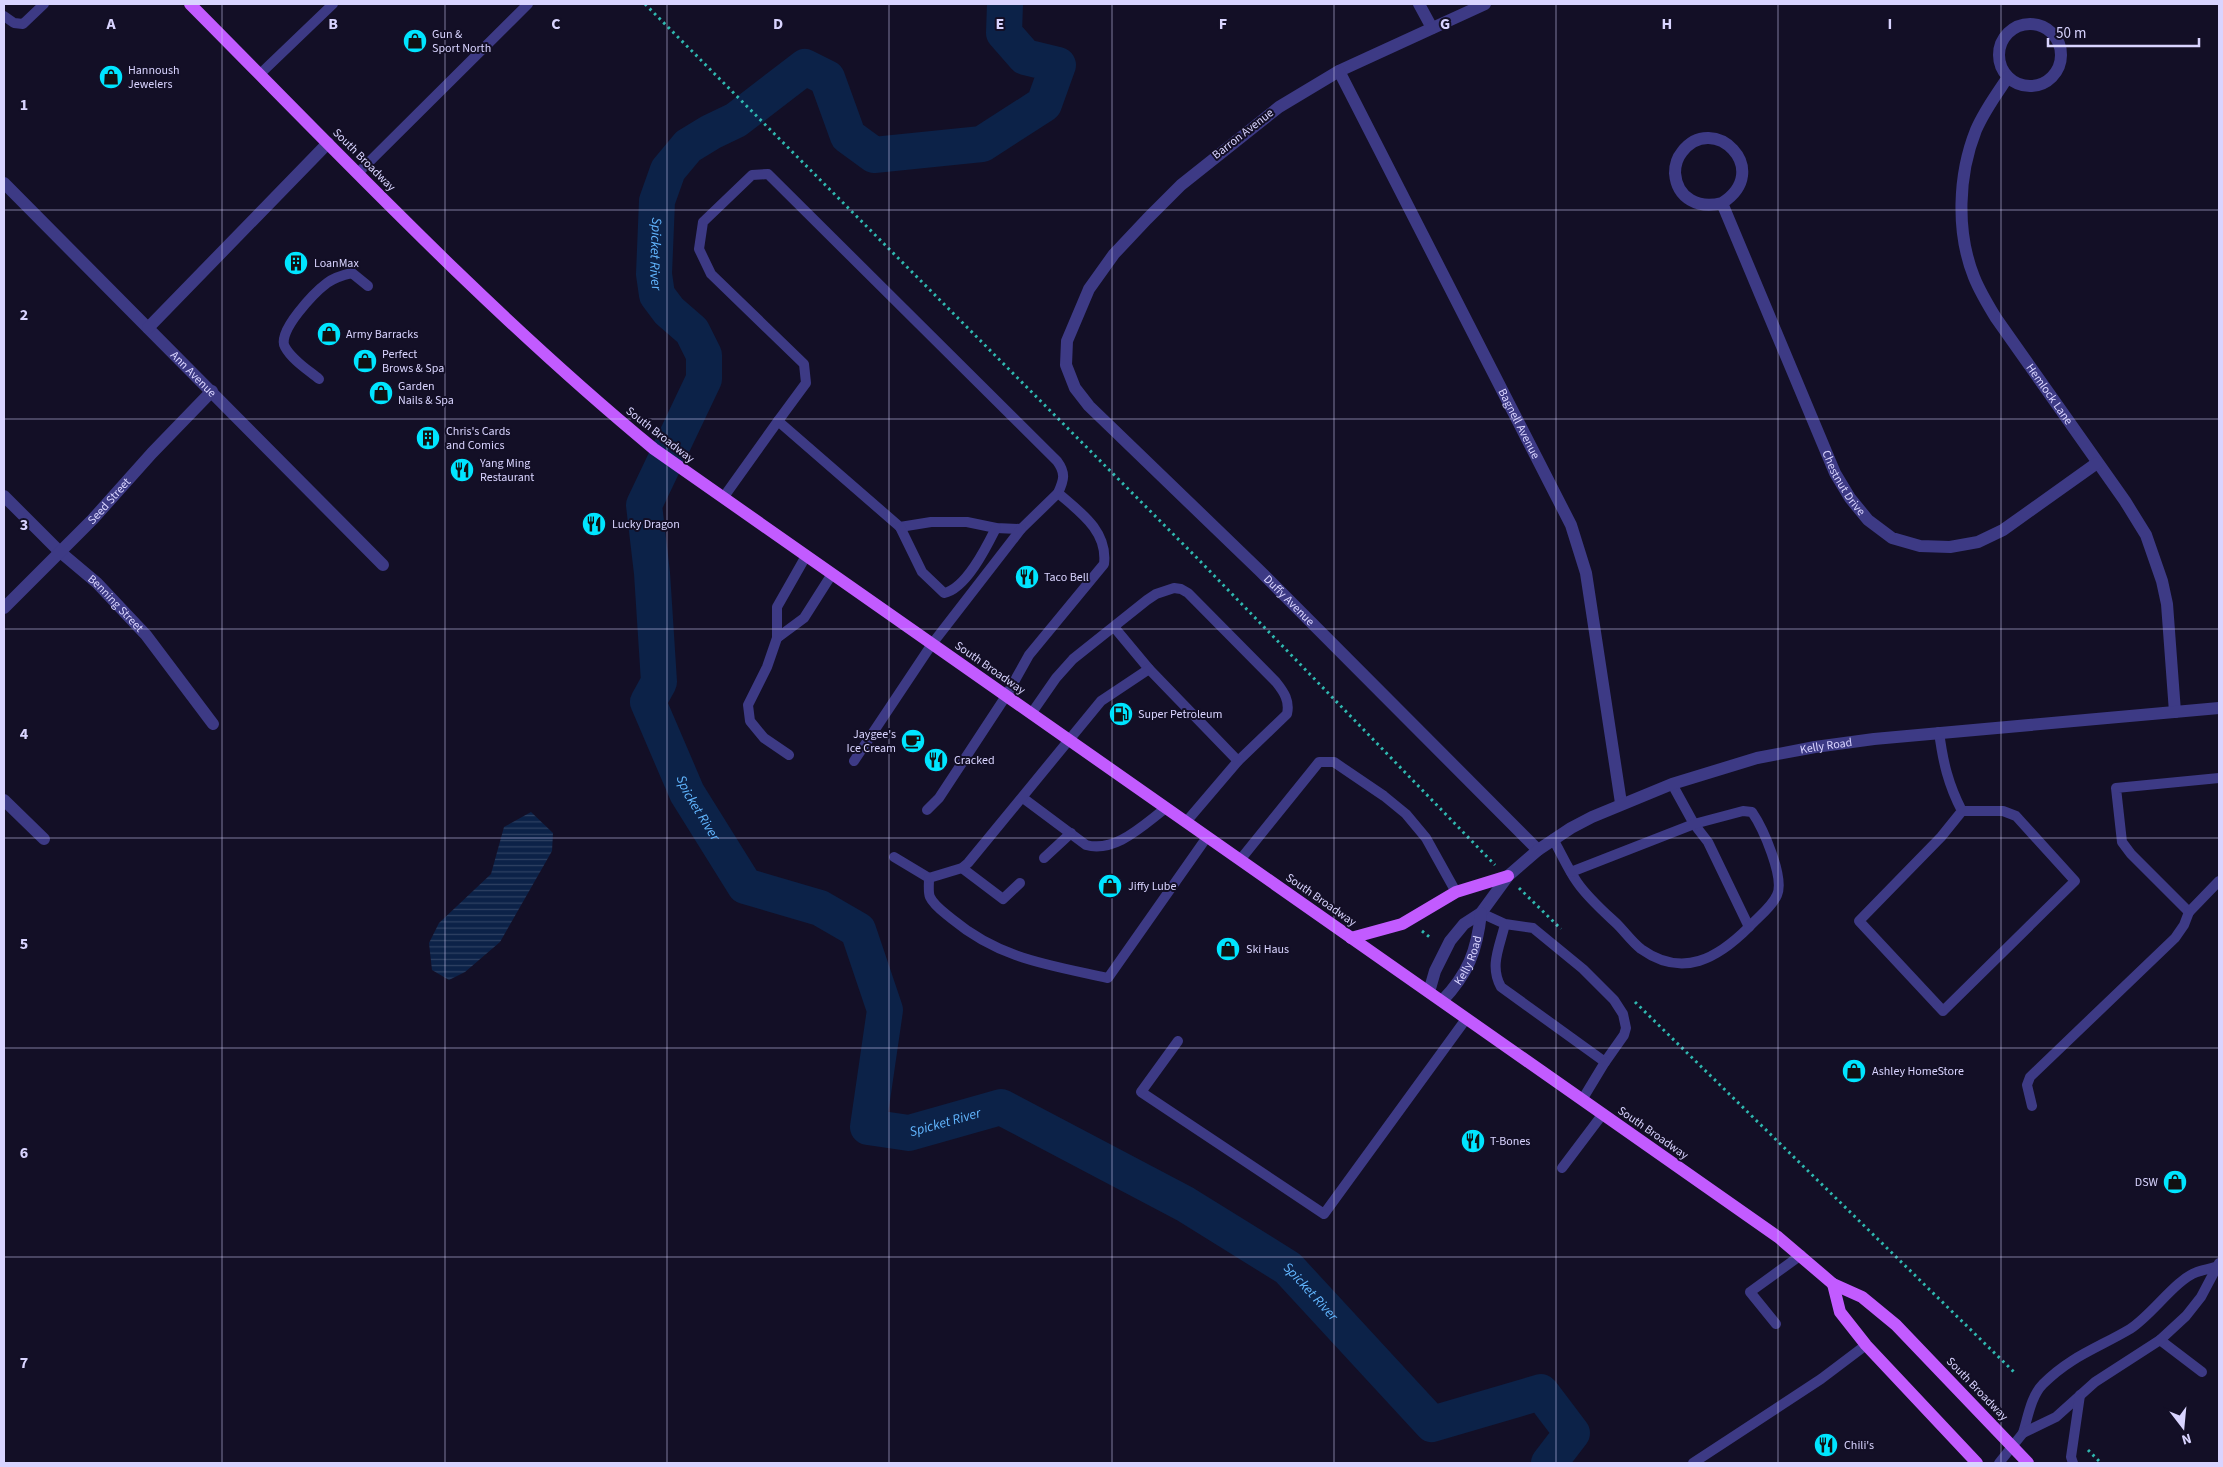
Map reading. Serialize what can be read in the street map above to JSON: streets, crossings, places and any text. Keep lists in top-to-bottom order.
{
  "streets": {
    "main road": ["South Broadway"],
    "street": [
      "Barron Avenue",
      "Ann Avenue",
      "Hemlock Lane",
      "Bagnell Avenue",
      "Chestnut Drive",
      "Seed Street",
      "Duffy Avenue",
      "Benning Street",
      "Kelly Road"
    ]
  },
  "crossings": [
    ["Barron Avenue", "Bagnell Avenue"],
    ["Barron Avenue", "Duffy Avenue"],
    ["South Broadway", "Kelly Road"],
    ["Ann Avenue", "Seed Street"],
    ["Hemlock Lane", "Chestnut Drive"],
    ["Hemlock Lane", "Kelly Road"],
    ["Bagnell Avenue", "Kelly Road"],
    ["Seed Street", "Benning Street"],
    ["Duffy Avenue", "Kelly Road"]
  ],
  "water": ["Spicket River"],
  "places": {
    "shop": [
      "Gun & Sport North",
      "Hannoush Jewelers",
      "Army Barracks",
      "Perfect Brows & Spa",
      "Garden Nails & Spa",
      "Jiffy Lube",
      "Ski Haus",
      "Ashley HomeStore",
      "DSW"
    ],
    "building": ["LoanMax", "Chris's Cards and Comics"],
    "restaurant": [
      "Yang Ming Restaurant",
      "Lucky Dragon",
      "Taco Bell",
      "Cracked",
      "T-Bones",
      "Chili's"
    ],
    "fuel station": ["Super Petroleum"],
    "cafe": ["Jaygee's Ice Cream"]
  },
  "scale_bar": "50 m",
  "north": "bottom",
  "grid": {
    "columns": [
      "A",
      "B",
      "C",
      "D",
      "E",
      "F",
      "G",
      "H",
      "I"
    ],
    "rows": [
      "1",
      "2",
      "3",
      "4",
      "5",
      "6",
      "7"
    ]
  }
}
